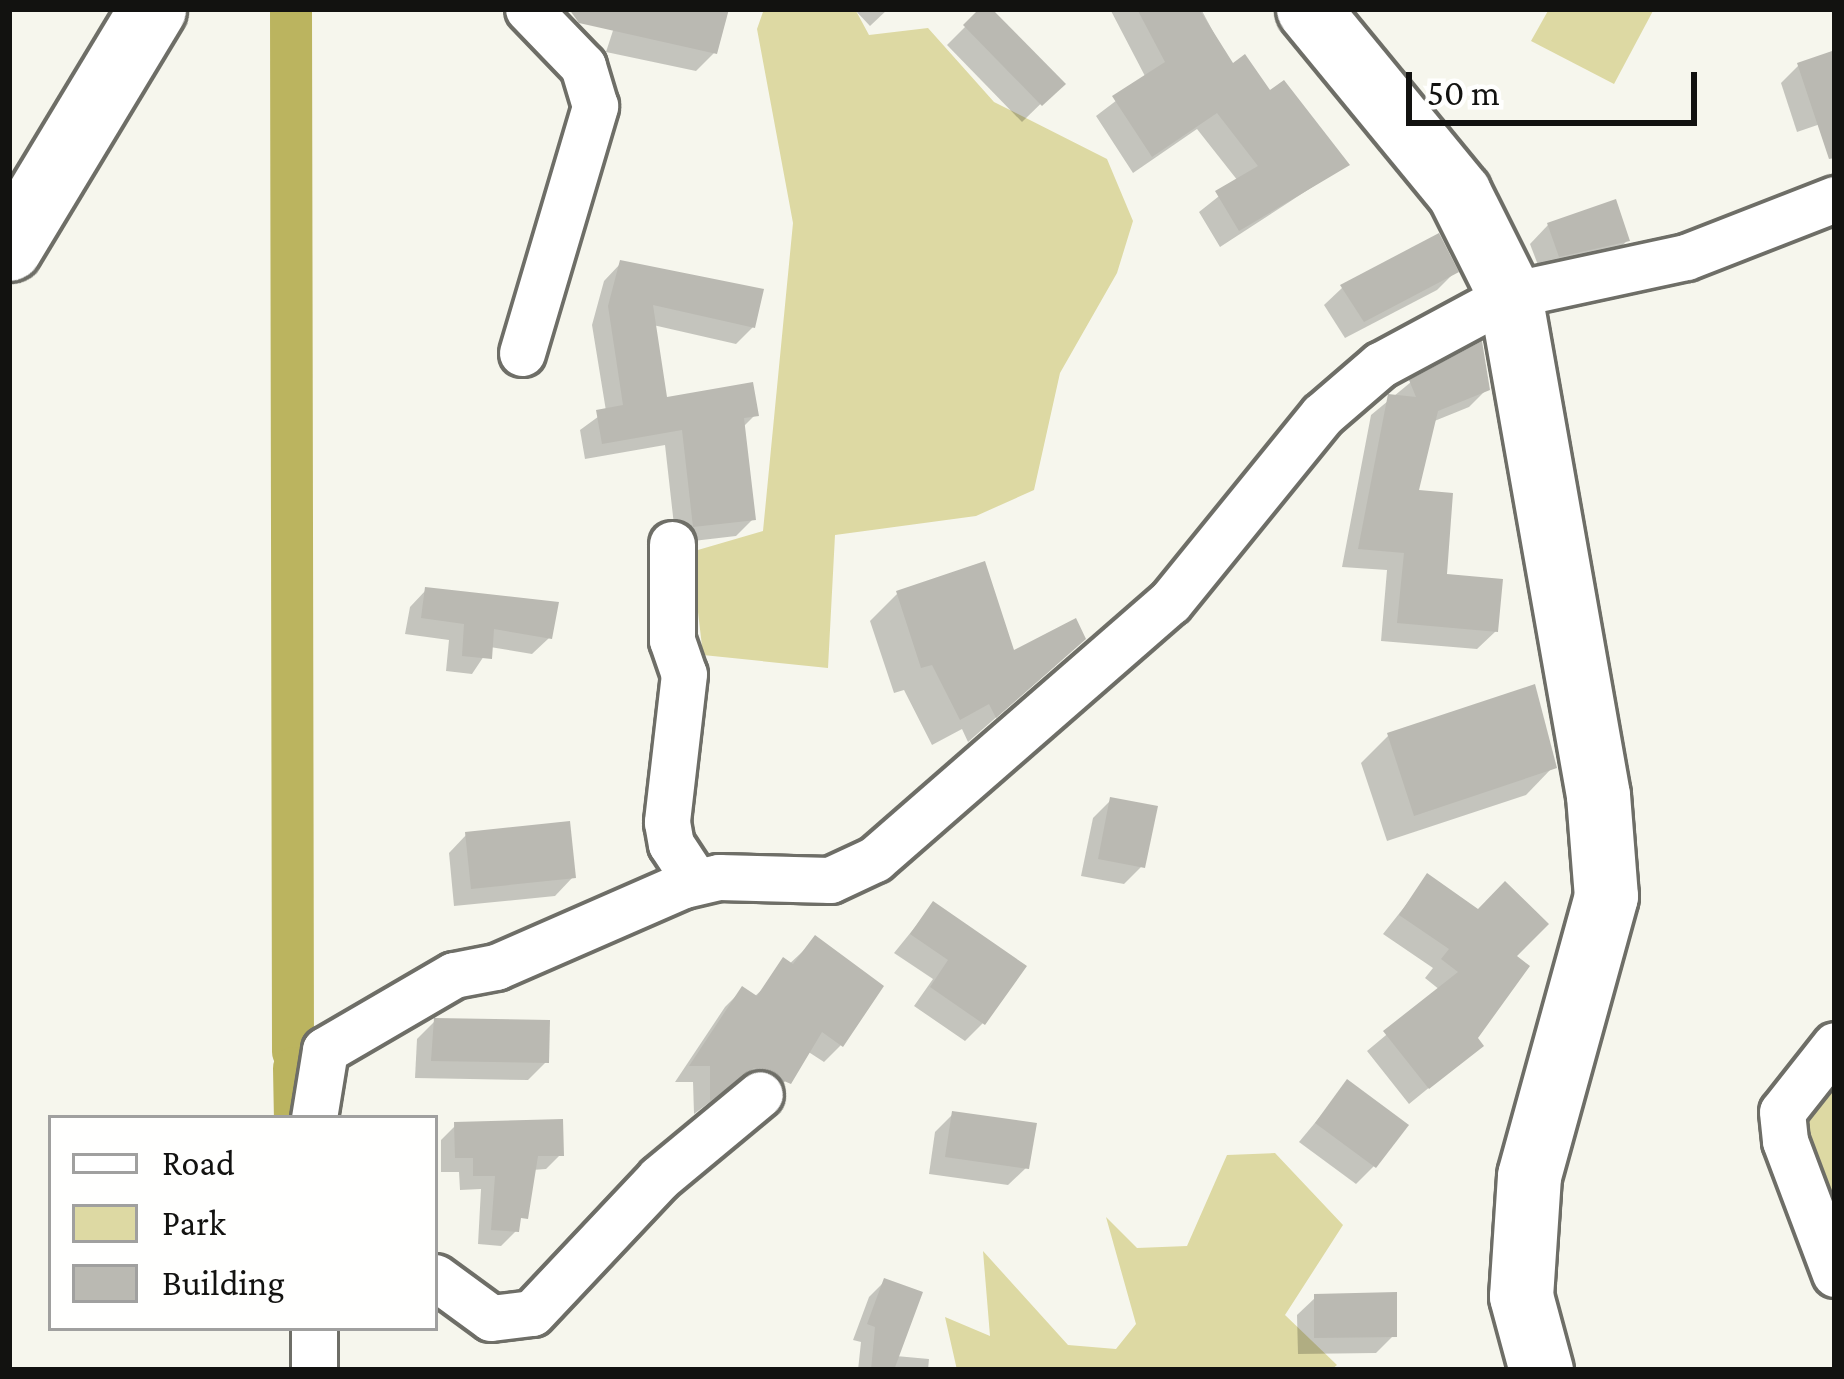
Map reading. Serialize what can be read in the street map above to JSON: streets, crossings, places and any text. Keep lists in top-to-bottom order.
{
  "legend": ["Road", "Park", "Building"],
  "scale_bar": "50 m"
}
